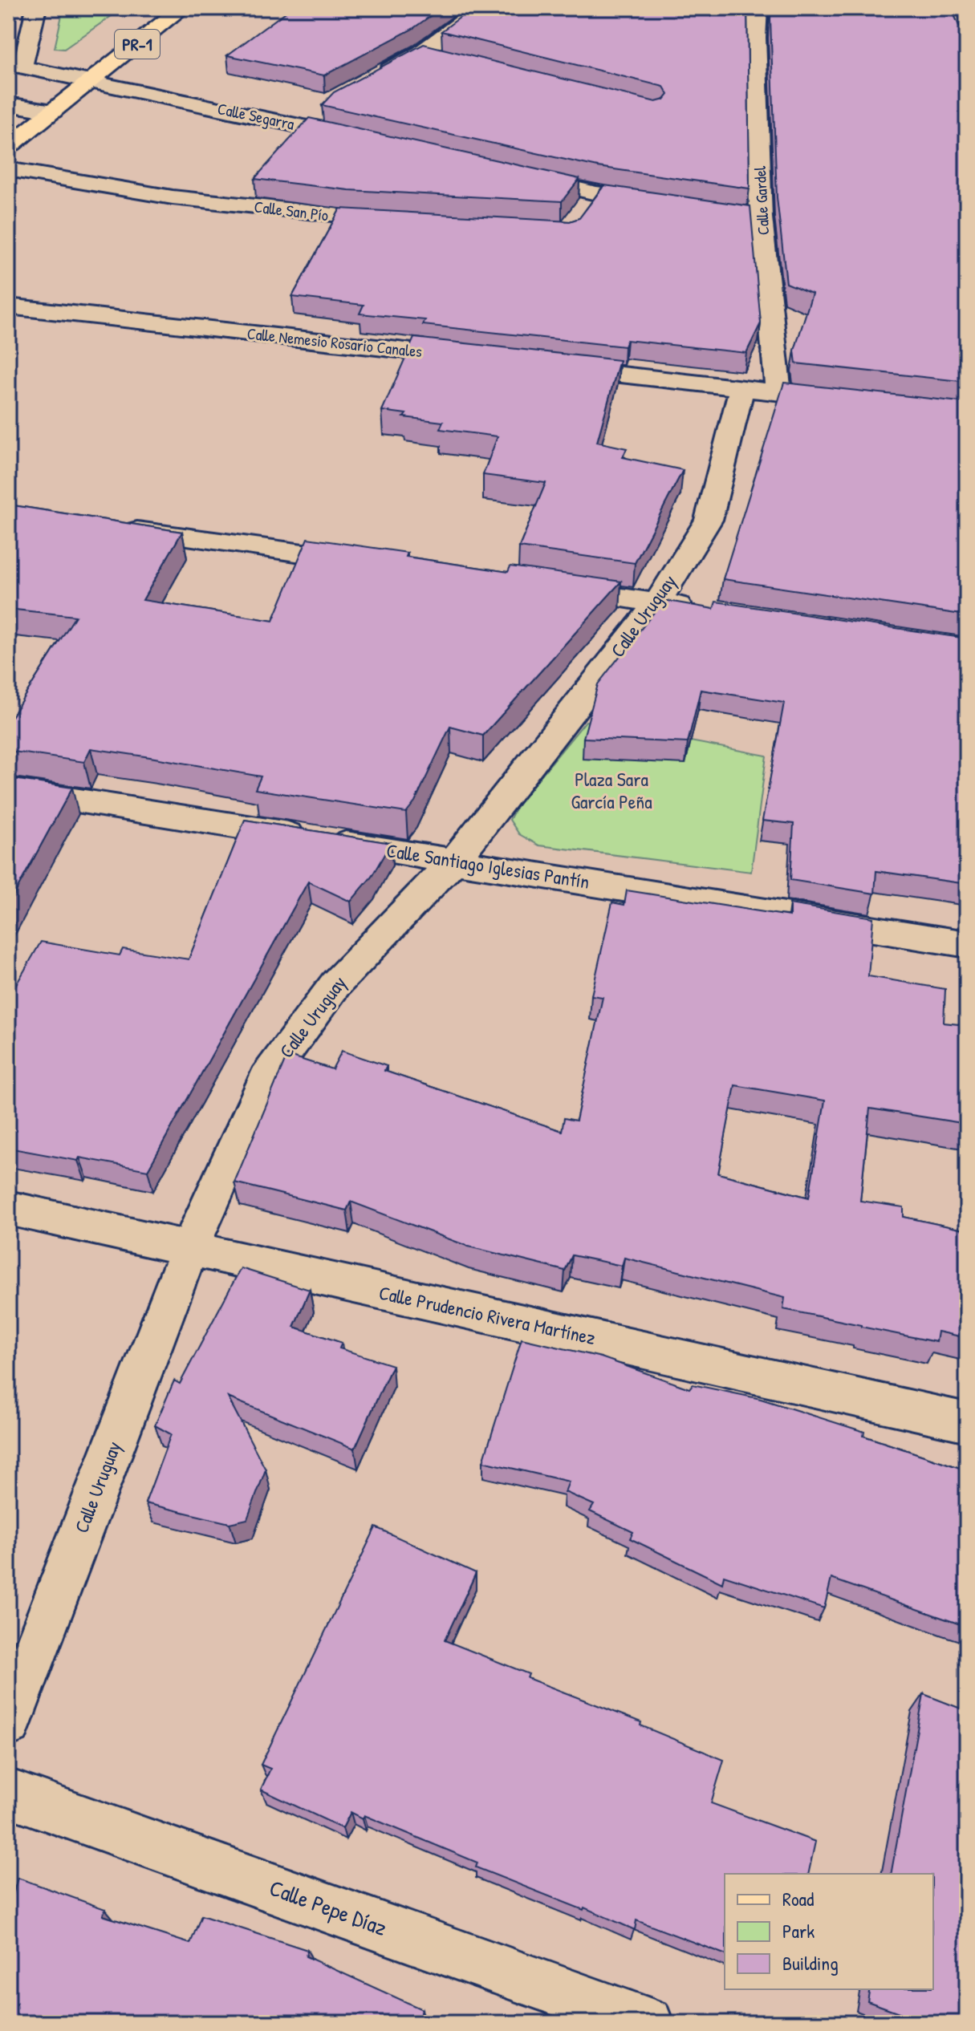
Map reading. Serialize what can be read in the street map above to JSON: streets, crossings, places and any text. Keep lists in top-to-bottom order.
{
  "streets": {
    "main road": ["PR-1"],
    "street": [
      "Calle Segarra",
      "Calle Gardel",
      "Calle San Pío",
      "Calle Nemesio Rosario Canales",
      "Calle Uruguay",
      "Calle Santiago Iglesias Pantín",
      "Calle Prudencio Rivera Martínez",
      "Calle Pepe Díaz"
    ]
  },
  "crossings": [
    ["PR-1", "Calle Segarra"],
    ["Calle Uruguay", "Calle Santiago Iglesias Pantín"],
    ["Calle Uruguay", "Calle Prudencio Rivera Martínez"]
  ],
  "parks": ["Plaza Sara García Peña"],
  "legend": ["Road", "Park", "Building"]
}
